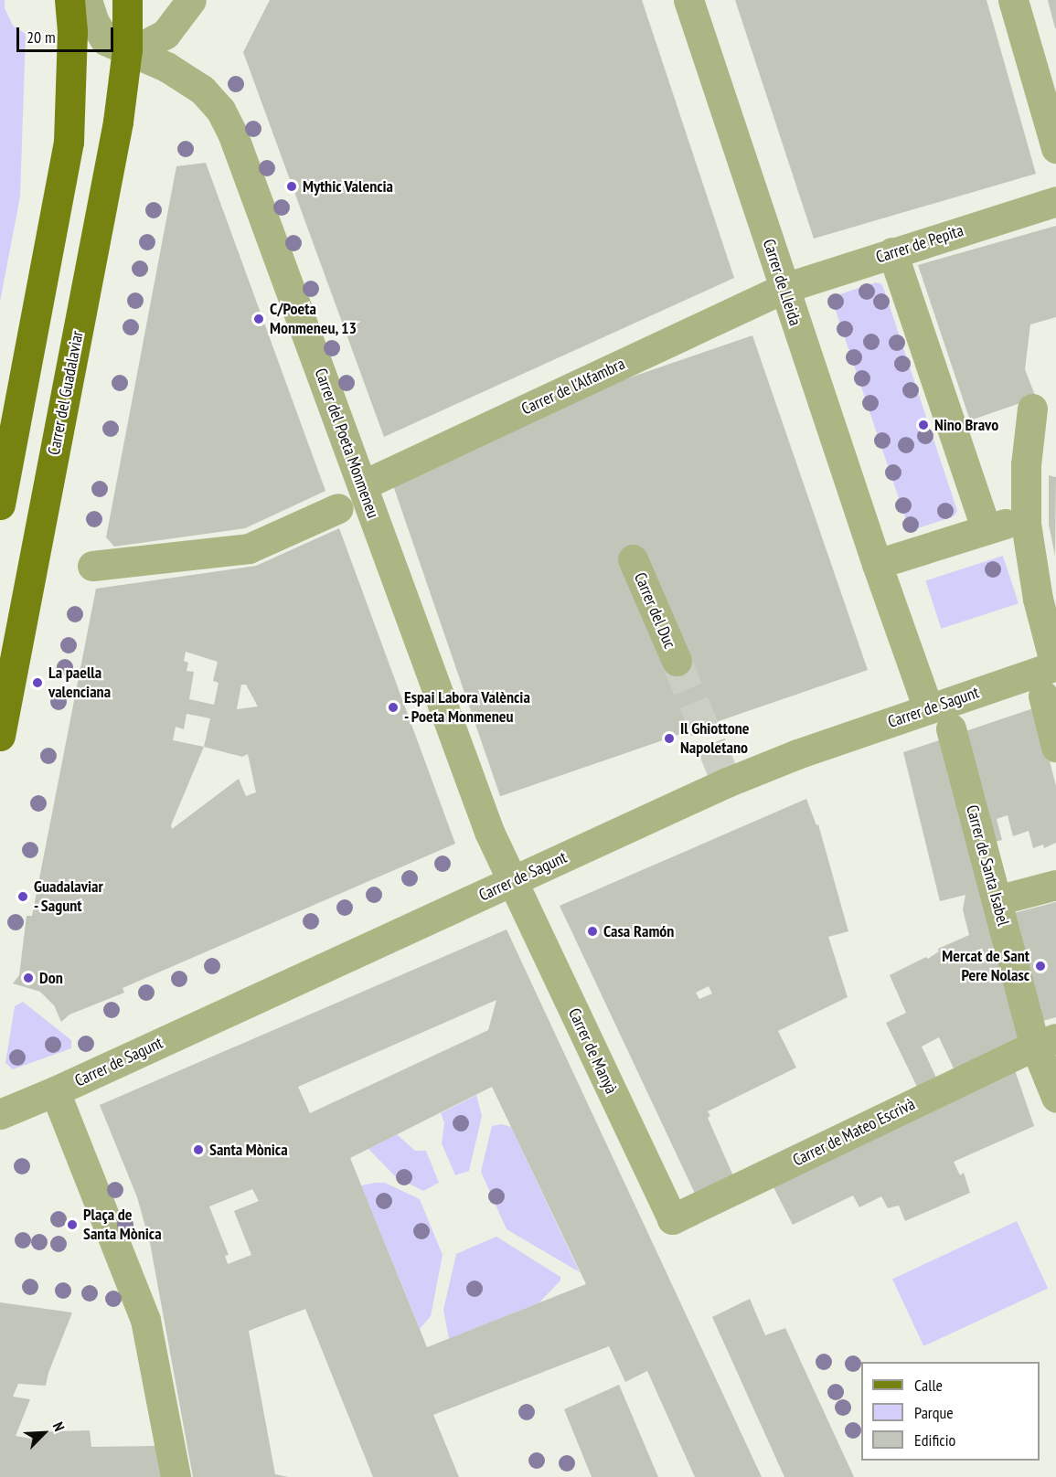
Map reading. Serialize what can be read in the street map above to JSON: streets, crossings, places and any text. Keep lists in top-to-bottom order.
{
  "streets": {
    "main road": ["Carrer del Guadalaviar"],
    "street": [
      "Carrer de Pepita",
      "Carrer de Lleida",
      "Carrer de l'Alfambra",
      "Carrer del Poeta Monmeneu",
      "Carrer del Duc",
      "Carrer de Sagunt",
      "Carrer de Santa Isabel",
      "Carrer de Manyà",
      "Carrer de Mateo Escrivà"
    ]
  },
  "crossings": [
    ["Carrer de Pepita", "Carrer de Lleida"],
    ["Carrer de Pepita", "Carrer de l'Alfambra"],
    ["Carrer de Lleida", "Carrer de l'Alfambra"],
    ["Carrer de Lleida", "Carrer de Sagunt"],
    ["Carrer de l'Alfambra", "Carrer del Poeta Monmeneu"],
    ["Carrer del Guadalaviar", "Carrer del Poeta Monmeneu"],
    ["Carrer del Poeta Monmeneu", "Carrer de Sagunt"],
    ["Carrer del Poeta Monmeneu", "Carrer de Manyà"],
    ["Carrer de Sagunt", "Carrer de Manyà"],
    ["Carrer de Santa Isabel", "Carrer de Mateo Escrivà"],
    ["Carrer de Manyà", "Carrer de Mateo Escrivà"]
  ],
  "places": [
    "Mythic Valencia",
    "C/Poeta Monmeneu, 13",
    "Nino Bravo",
    "La paella valenciana",
    "Espai Labora València - Poeta Monmeneu",
    "Il Ghiottone Napoletano",
    "Guadalaviar - Sagunt",
    "Casa Ramón",
    "Mercat de Sant Pere Nolasc",
    "Don",
    "Santa Mònica",
    "Plaça de Santa Mònica"
  ],
  "legend": ["Calle", "Parque", "Edificio"],
  "scale_bar": "20 m",
  "north": "top right"
}
